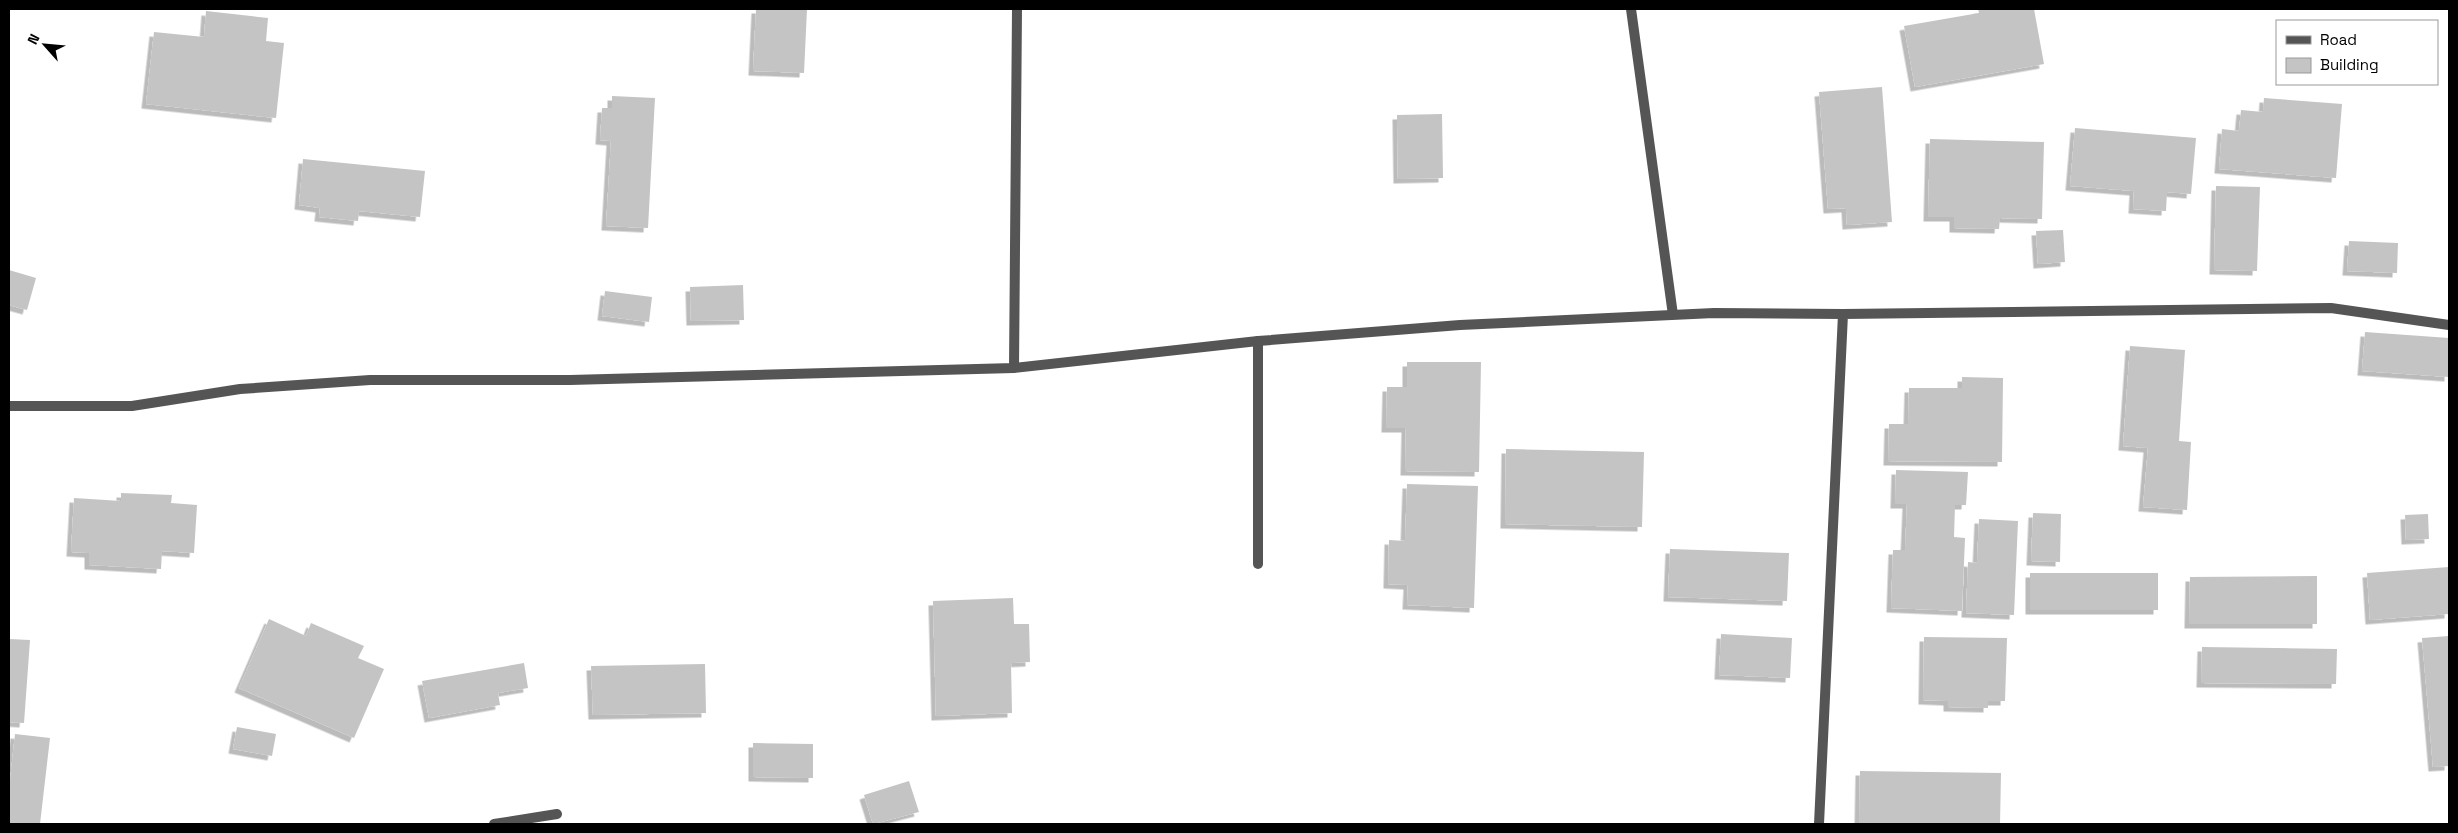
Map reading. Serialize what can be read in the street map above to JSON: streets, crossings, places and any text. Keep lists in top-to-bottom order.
{
  "legend": ["Road", "Building"],
  "north": "top left"
}
